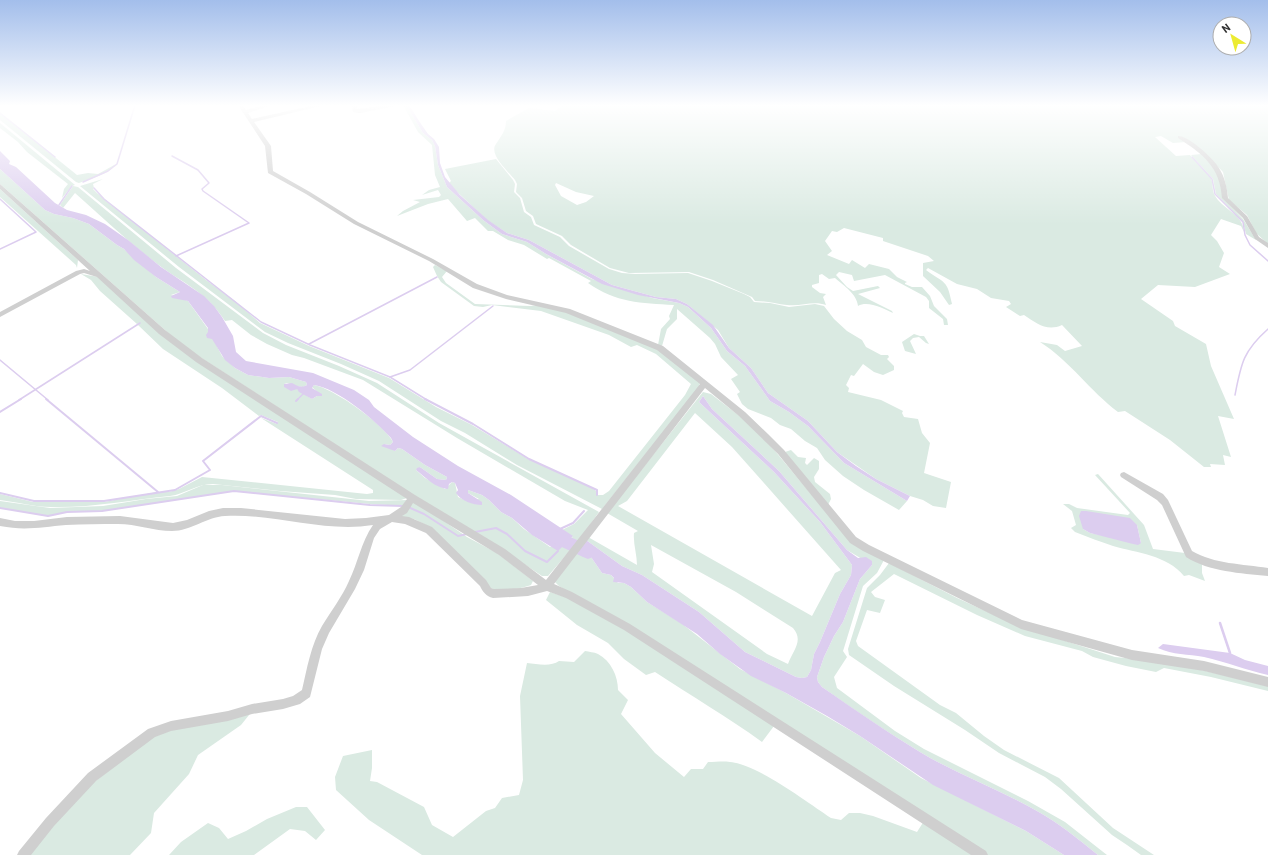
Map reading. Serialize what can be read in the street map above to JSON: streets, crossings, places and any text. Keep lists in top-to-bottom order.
{
  "north": "top left"
}
